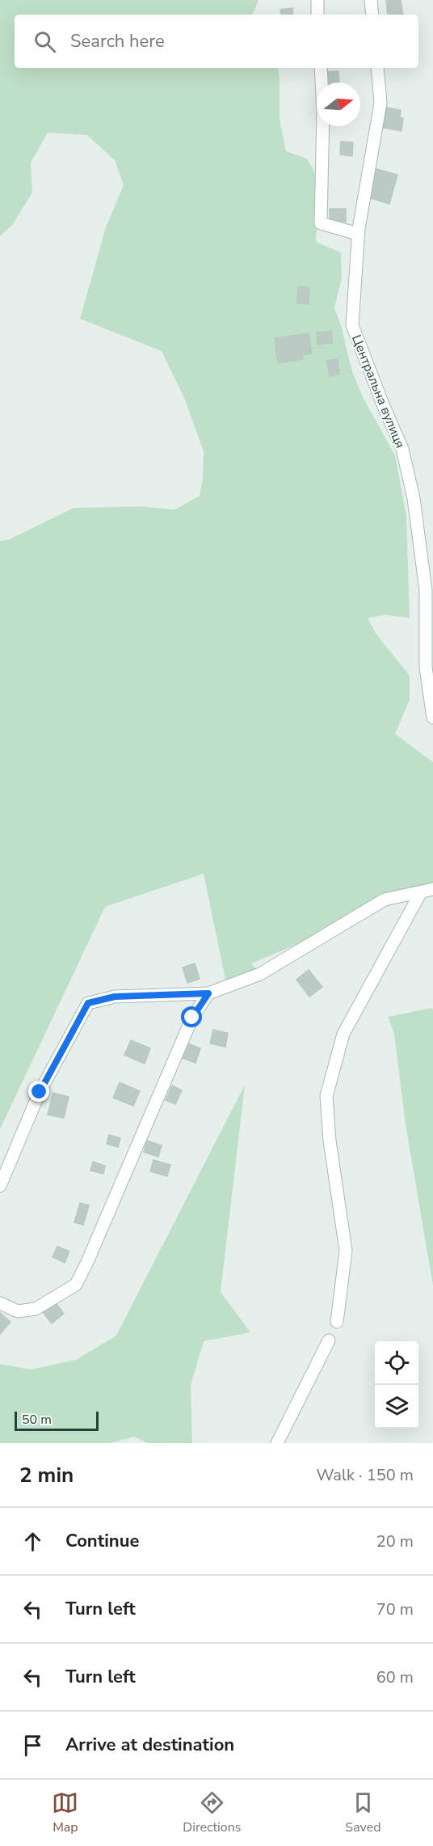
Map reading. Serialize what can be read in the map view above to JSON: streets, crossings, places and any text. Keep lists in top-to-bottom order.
{
  "streets": {
    "street": ["Центральна вулиця"]
  },
  "scale_bar": "50 m",
  "north": "right",
  "page": {
    "search": "Search here",
    "scale": "50 m",
    "heading": ["2 min", "Walk · 150 m"],
    "list": [
      ["Continue", "20 m"],
      ["Turn left", "70 m"],
      ["Turn left", "60 m"],
      "Arrive at destination"
    ],
    "nav": ["Map", "Directions", "Saved"]
  }
}
